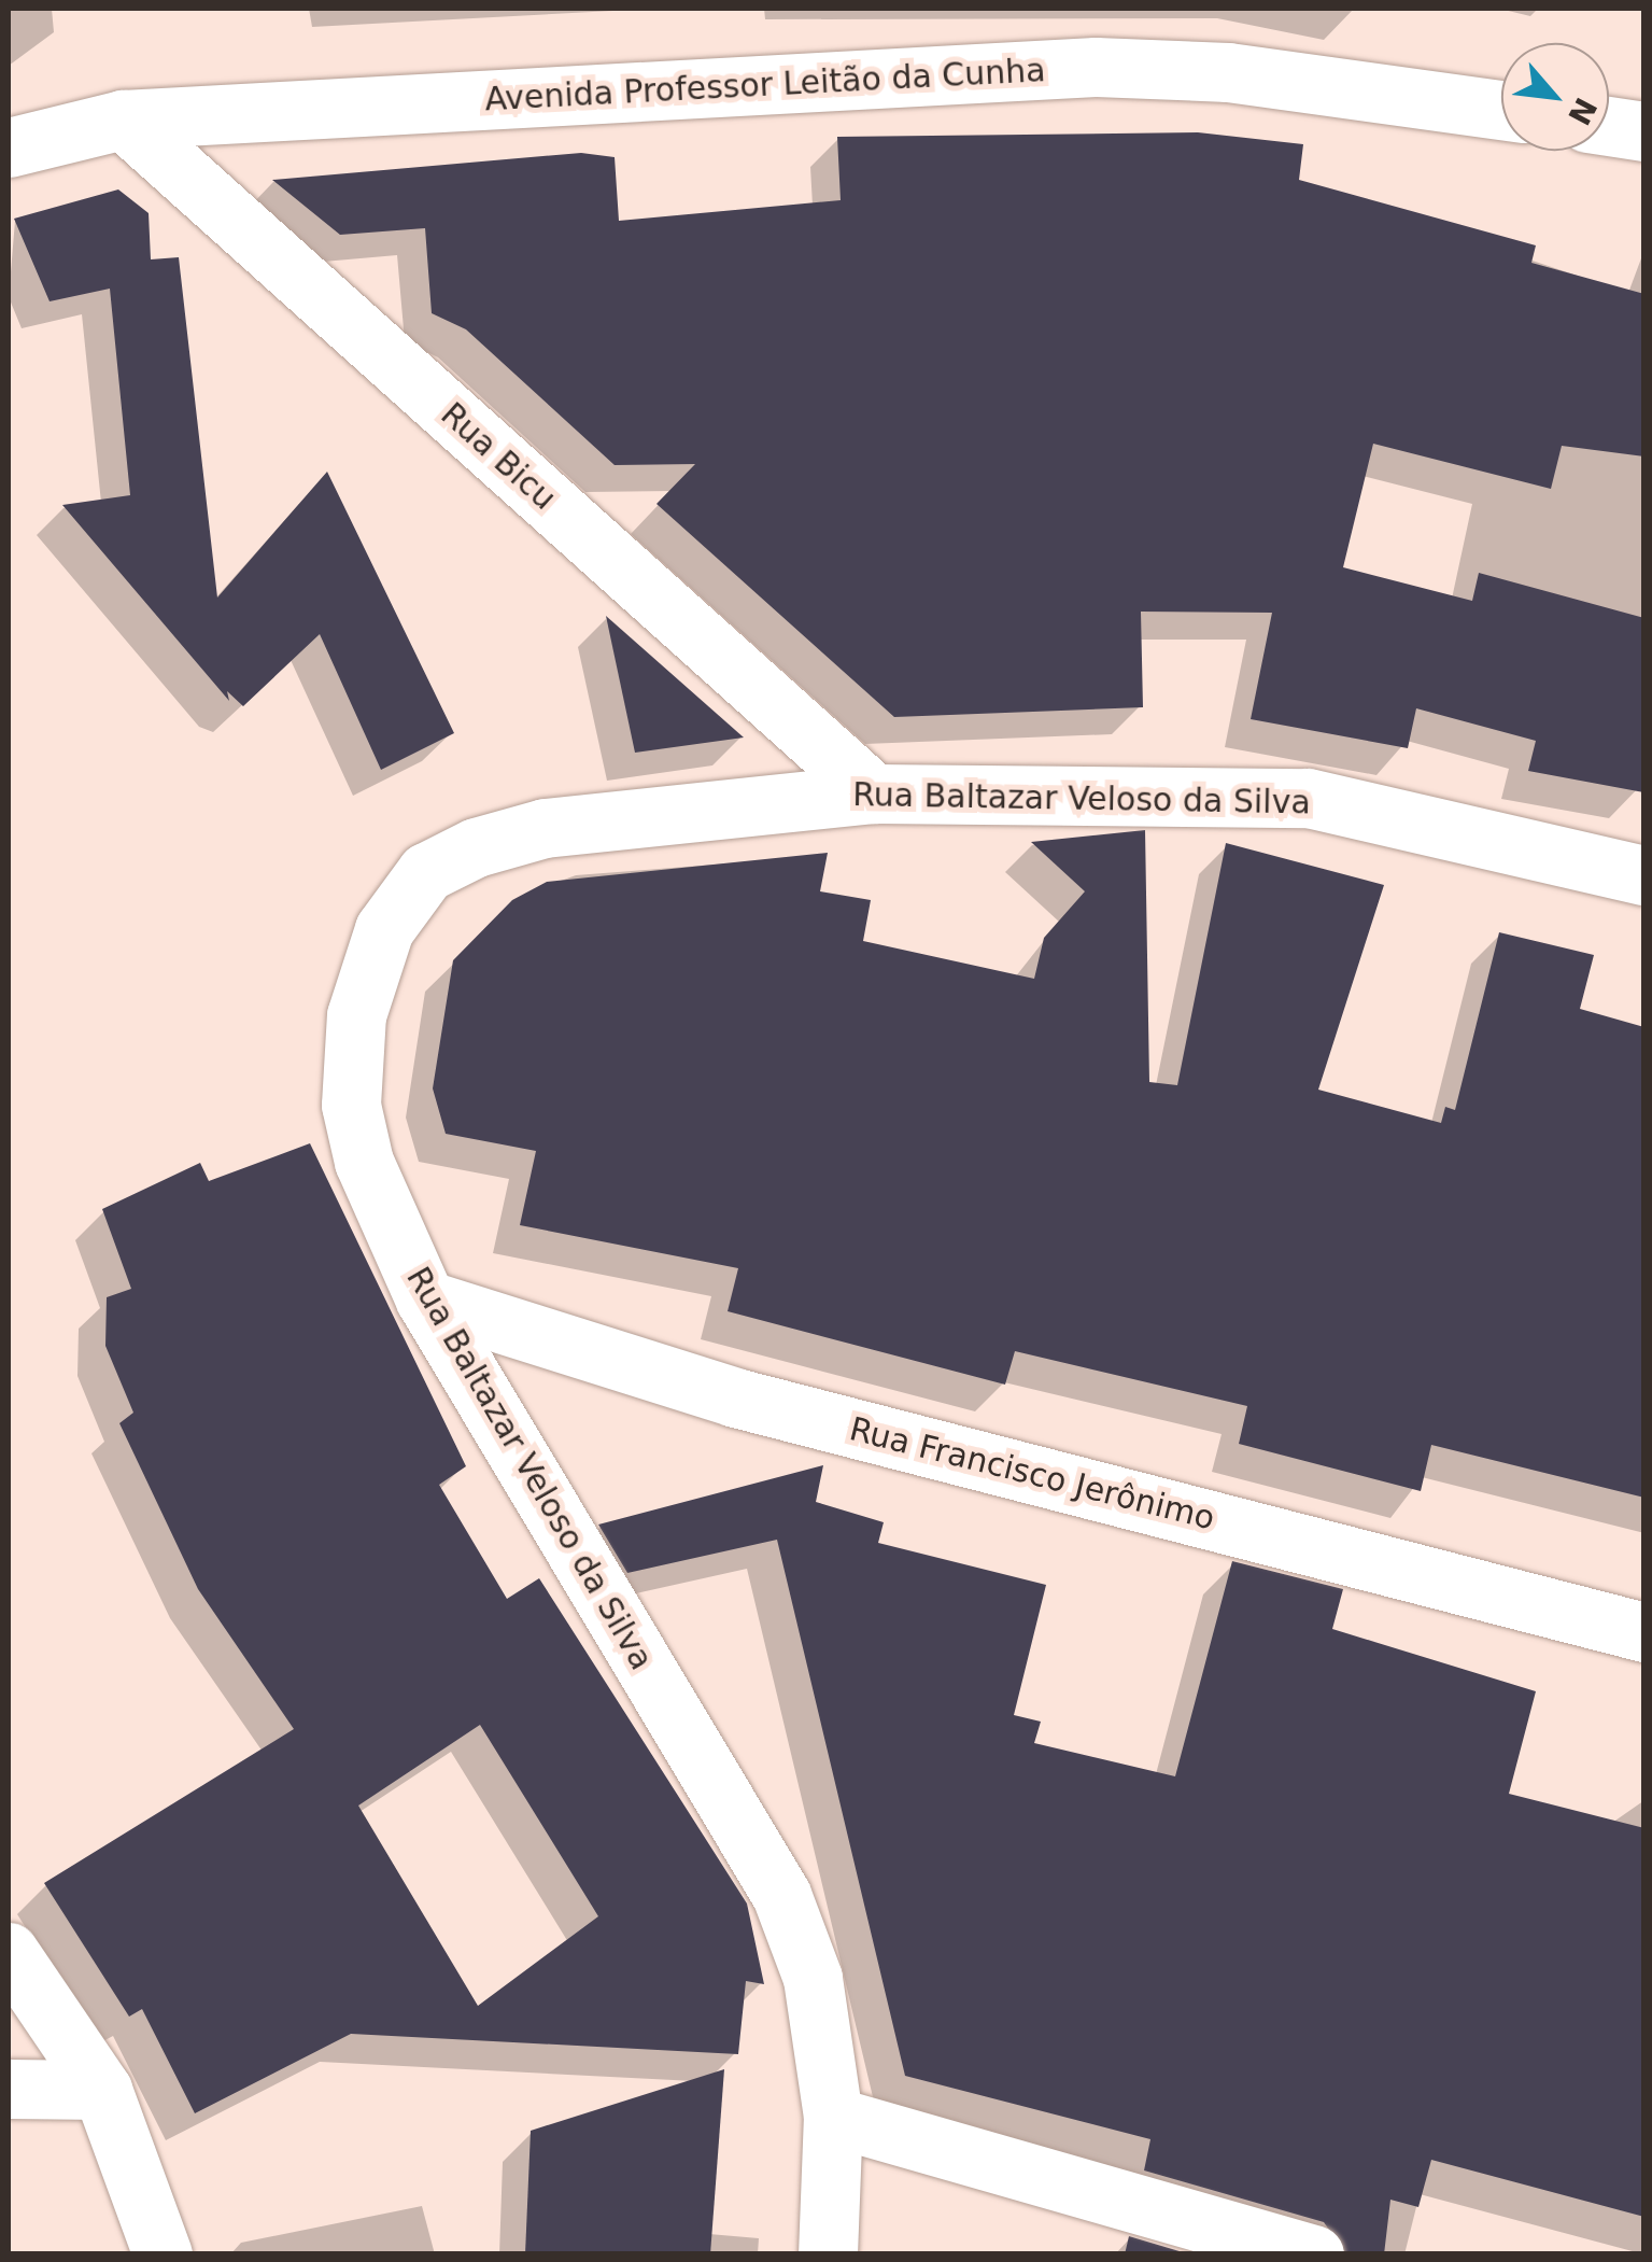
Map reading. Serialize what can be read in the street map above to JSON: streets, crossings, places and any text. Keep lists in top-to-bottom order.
{
  "streets": {
    "street": [
      "Avenida Professor Leitão da Cunha",
      "Rua Bicu",
      "Rua Baltazar Veloso da Silva",
      "Rua Francisco Jerônimo"
    ]
  },
  "crossings": [
    ["Avenida Professor Leitão da Cunha", "Rua Bicu"],
    ["Rua Bicu", "Rua Baltazar Veloso da Silva"],
    ["Rua Baltazar Veloso da Silva", "Rua Francisco Jerônimo"]
  ],
  "north": "bottom right"
}
